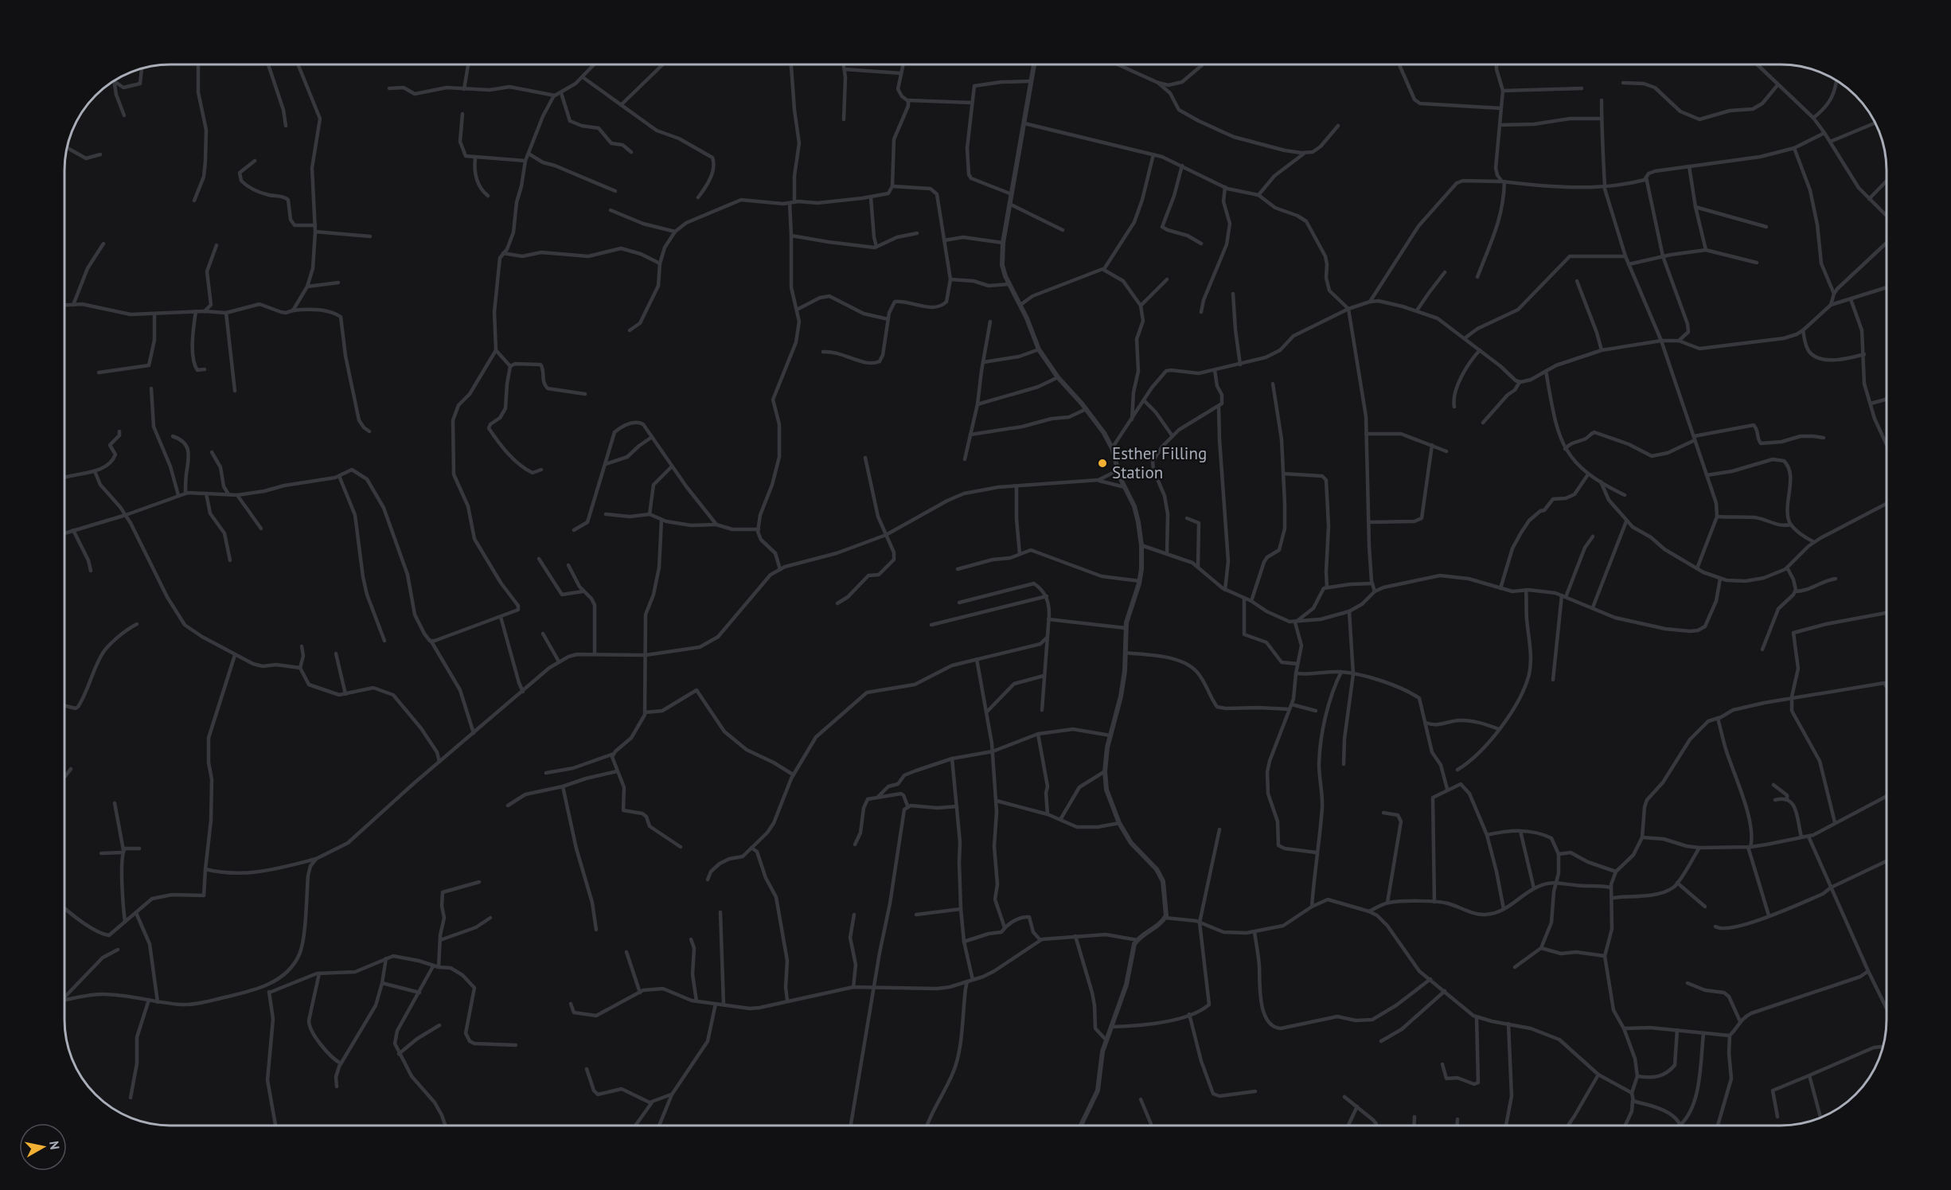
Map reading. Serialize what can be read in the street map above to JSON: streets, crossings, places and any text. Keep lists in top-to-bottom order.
{
  "places": ["Esther Filling Station"],
  "north": "right"
}
